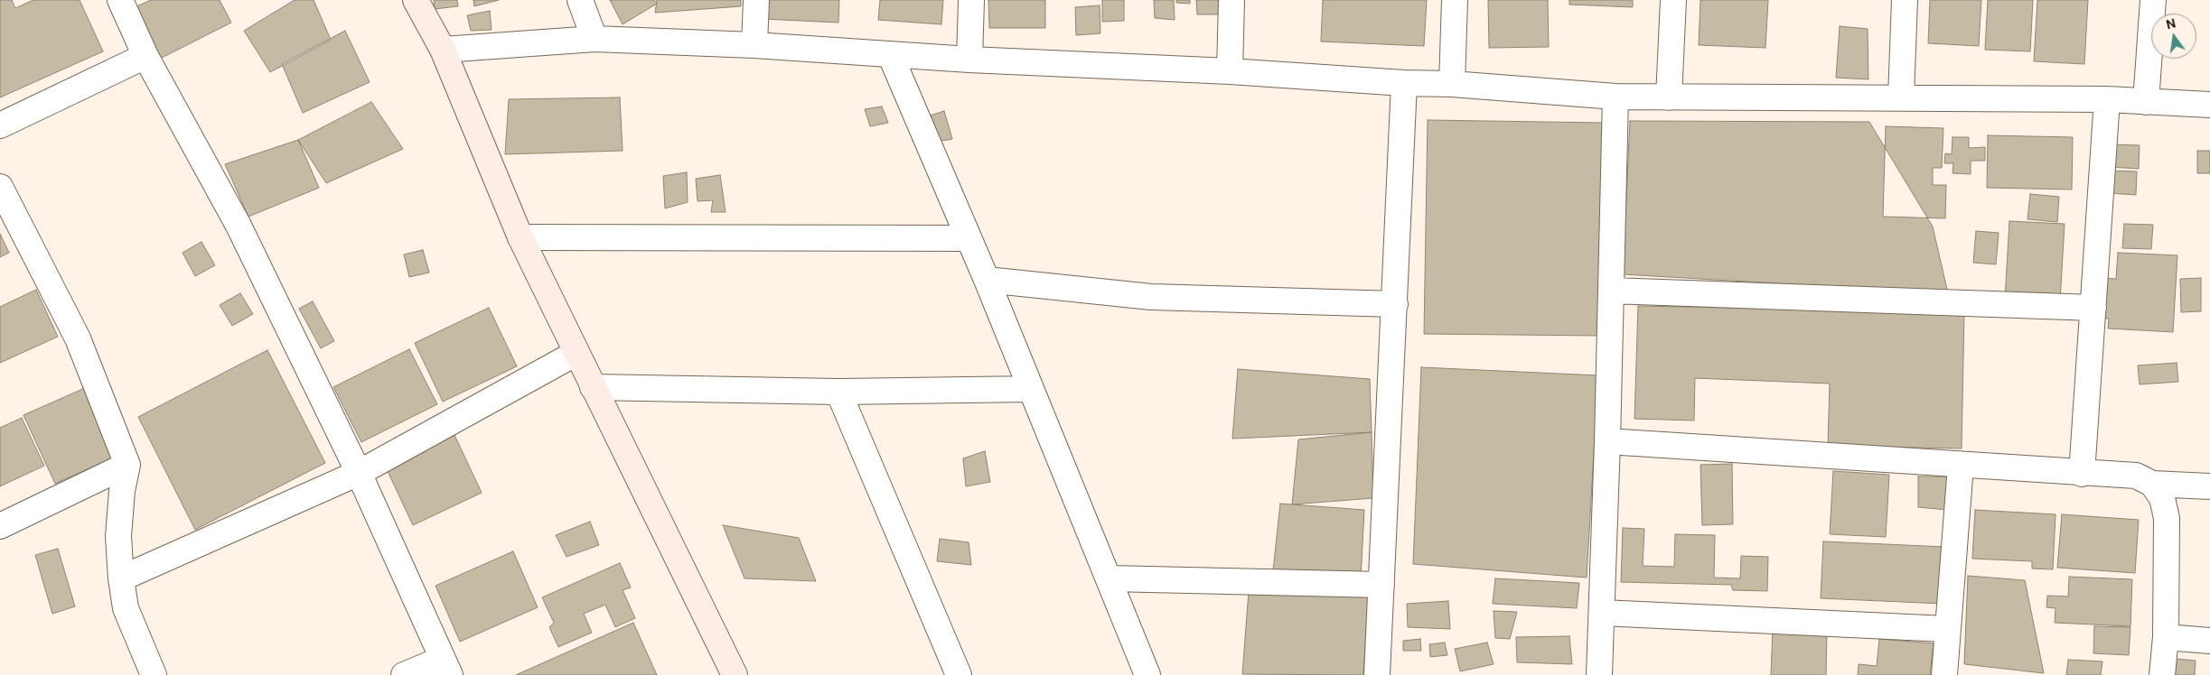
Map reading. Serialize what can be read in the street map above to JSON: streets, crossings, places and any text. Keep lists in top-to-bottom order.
{
  "north": "top"
}
